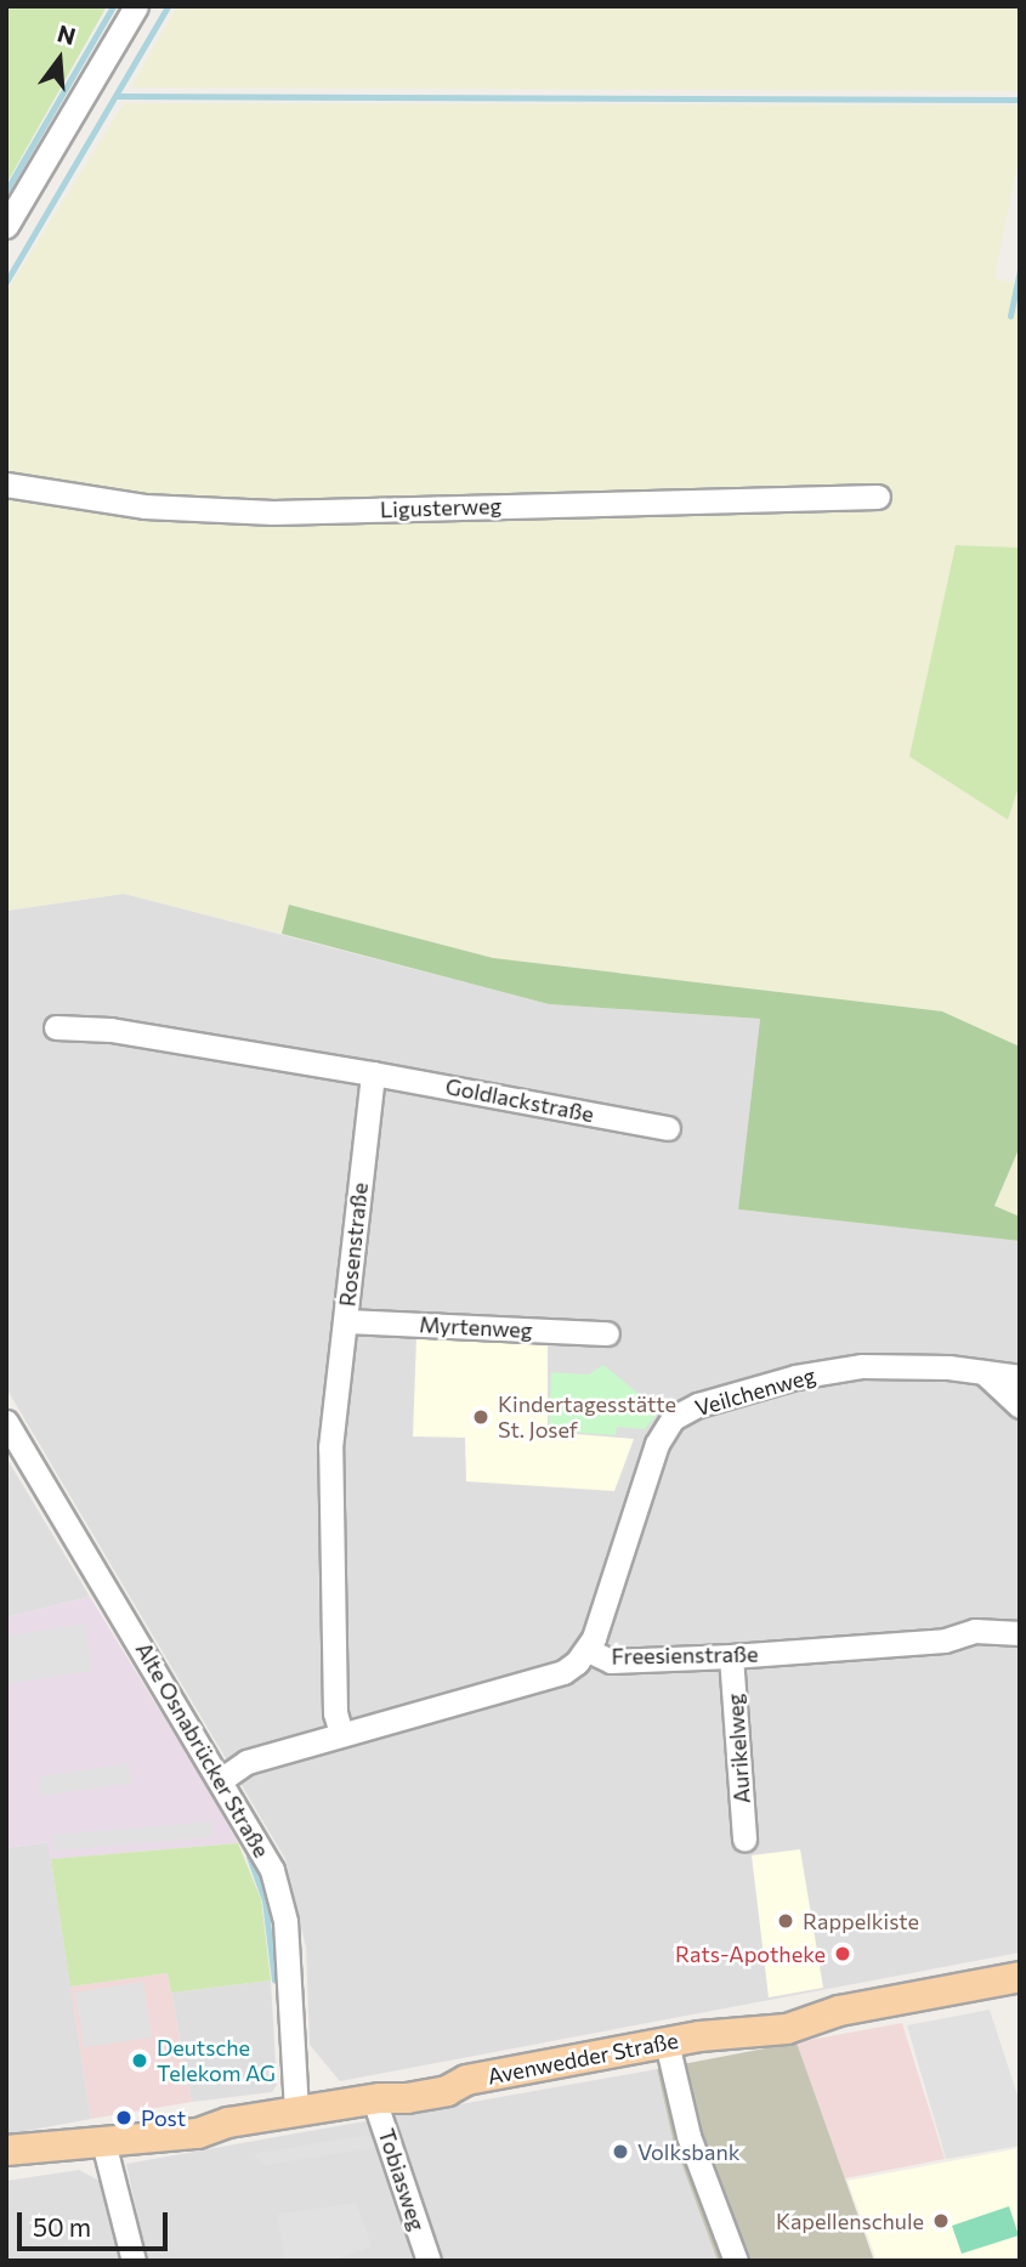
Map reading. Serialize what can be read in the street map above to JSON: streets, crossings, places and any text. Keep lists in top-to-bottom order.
{
  "streets": {
    "main road": ["Avenwedder Straße"],
    "street": [
      "Ligusterweg",
      "Goldlackstraße",
      "Rosenstraße",
      "Myrtenweg",
      "Veilchenweg",
      "Freesienstraße",
      "Aurikelweg",
      "Alte Osnabrücker Straße",
      "Tobiasweg"
    ]
  },
  "crossings": [
    ["Goldlackstraße", "Rosenstraße"],
    ["Rosenstraße", "Myrtenweg"],
    ["Rosenstraße", "Freesienstraße"],
    ["Veilchenweg", "Freesienstraße"],
    ["Freesienstraße", "Aurikelweg"],
    ["Freesienstraße", "Alte Osnabrücker Straße"],
    ["Alte Osnabrücker Straße", "Avenwedder Straße"],
    ["Avenwedder Straße", "Tobiasweg"]
  ],
  "places": [
    "Kindertagesstätte St. Josef",
    "Rappelkiste",
    "Rats-Apotheke",
    "Deutsche Telekom AG",
    "Post",
    "Volksbank",
    "Kapellenschule"
  ],
  "scale_bar": "50 m",
  "north": "top"
}
